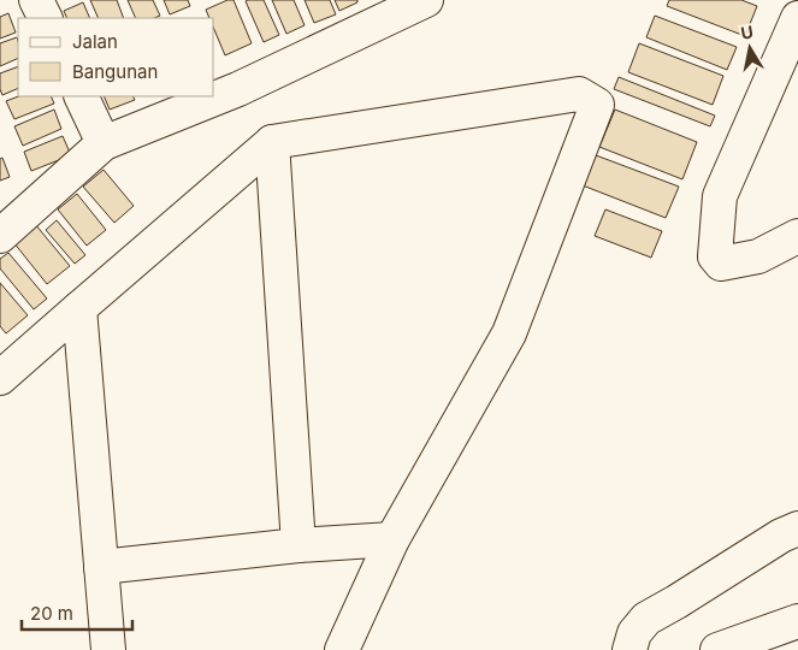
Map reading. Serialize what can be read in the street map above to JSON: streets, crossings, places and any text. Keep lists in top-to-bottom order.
{
  "legend": ["Jalan", "Bangunan"],
  "scale_bar": "20 m",
  "north": "top"
}
